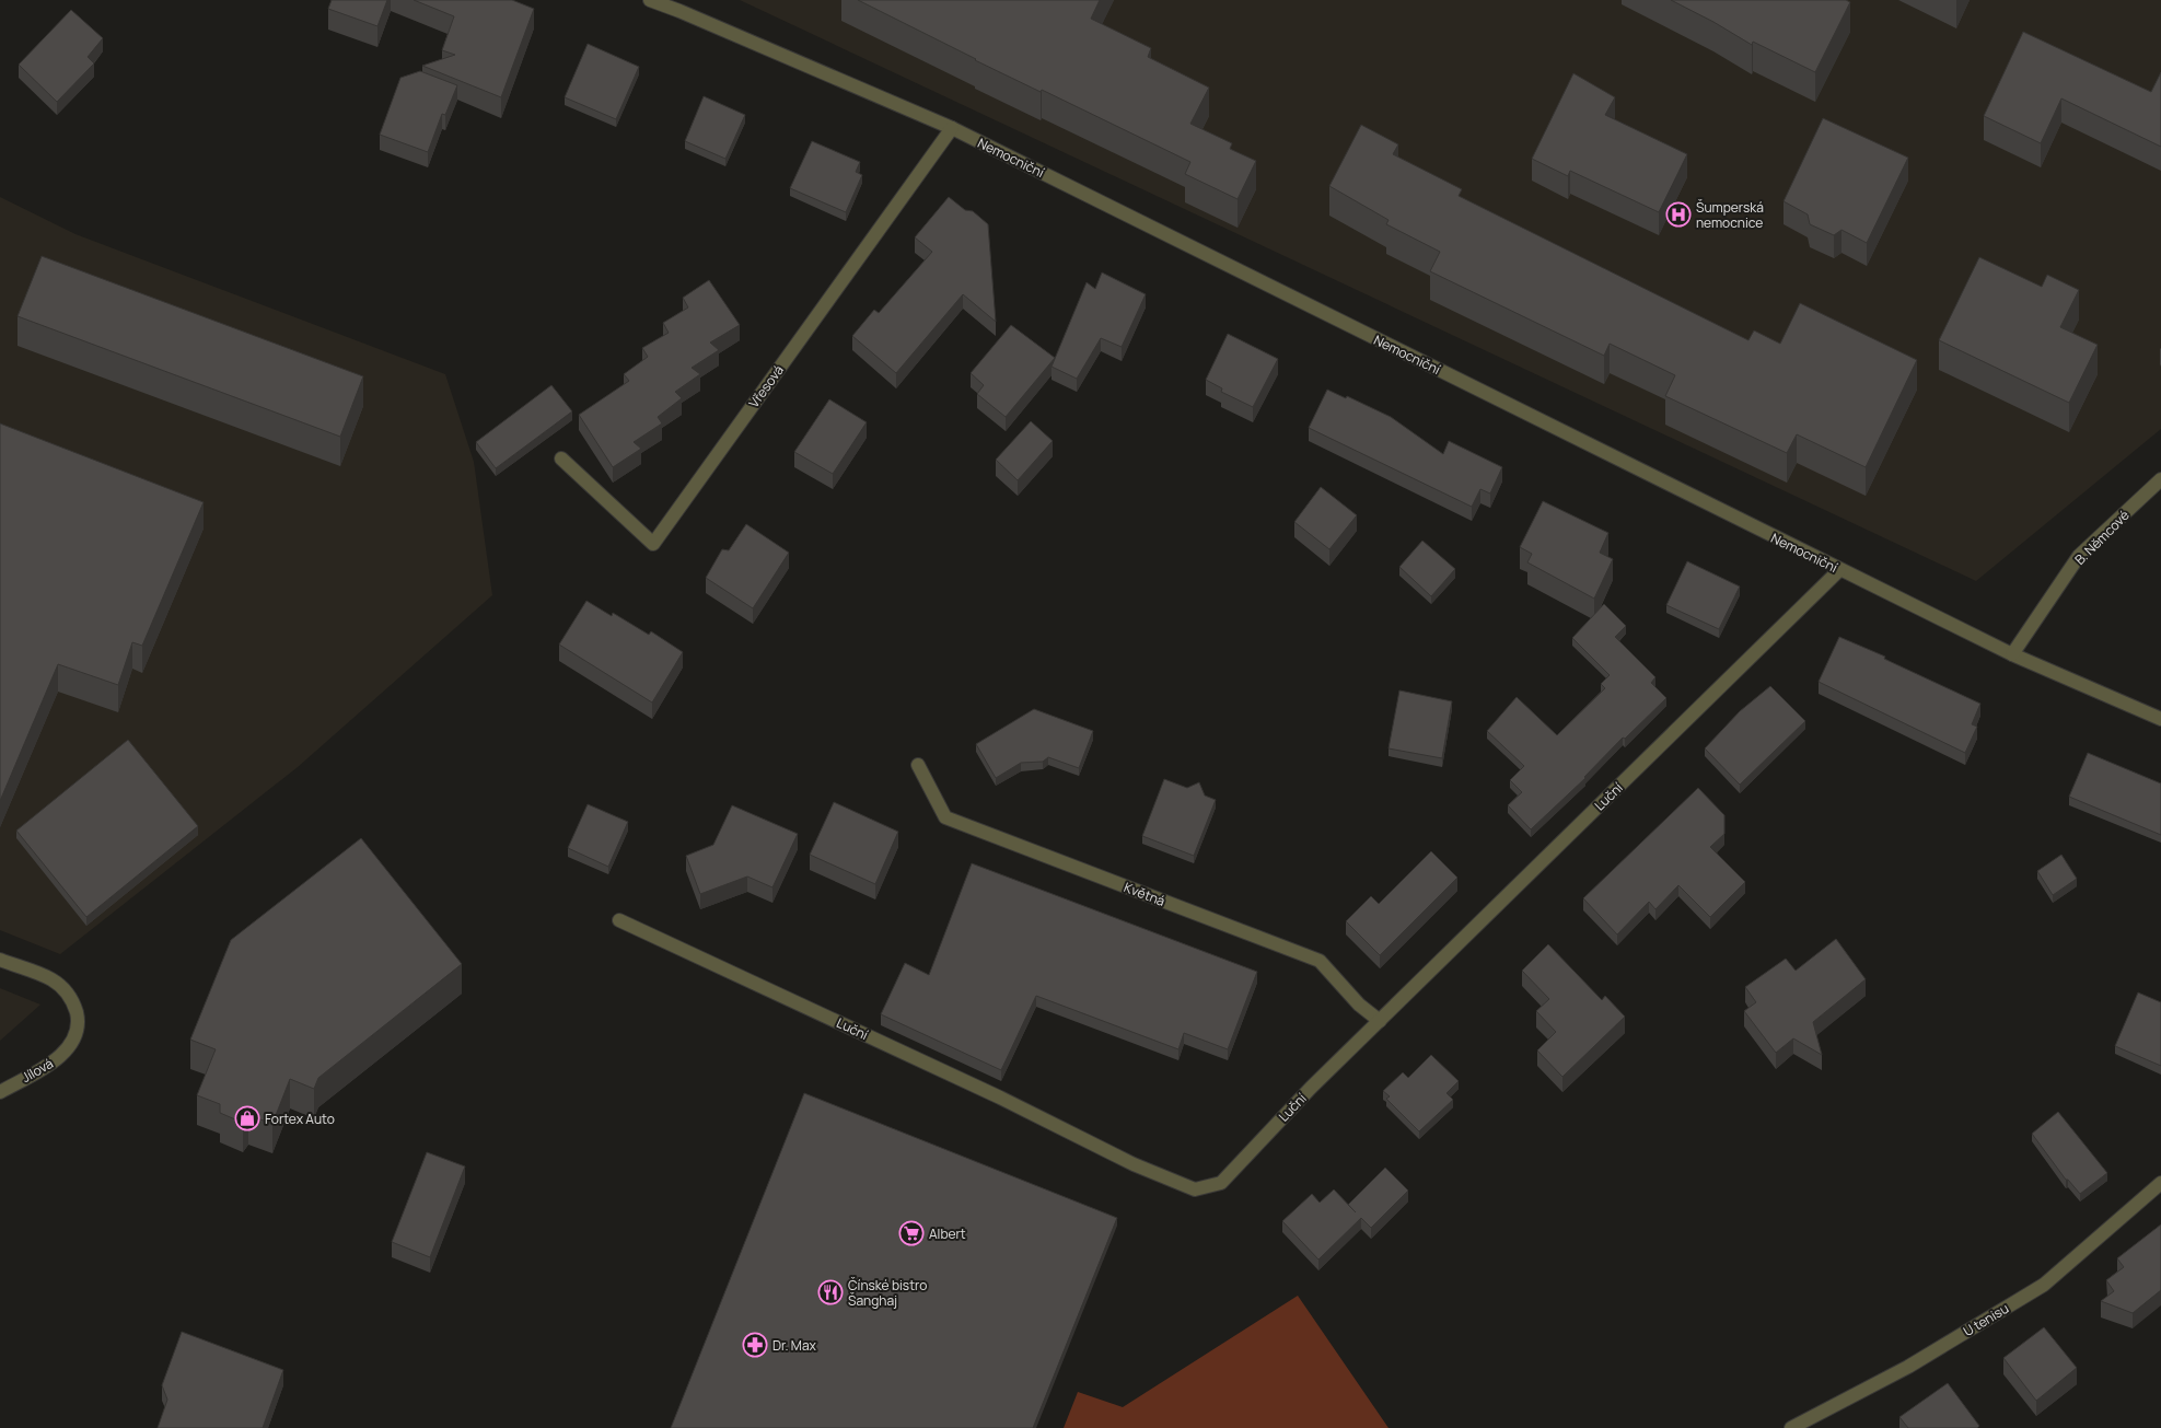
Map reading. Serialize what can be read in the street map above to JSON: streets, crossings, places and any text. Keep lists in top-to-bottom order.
{
  "streets": {
    "street": [
      "Nemocniční",
      "Vřesová",
      "B. Němcové",
      "Luční",
      "Květná",
      "Jílová",
      "U tenisu"
    ]
  },
  "crossings": [
    ["Nemocniční", "Vřesová"],
    ["Nemocniční", "B. Němcové"],
    ["Nemocniční", "Luční"],
    ["Luční", "Květná"]
  ],
  "places": {
    "hospital": ["Šumperská nemocnice"],
    "shop": ["Fortex Auto"],
    "supermarket": ["Albert"],
    "restaurant": ["Čínské bistro Šanghaj"],
    "pharmacy": ["Dr. Max"]
  }
}
